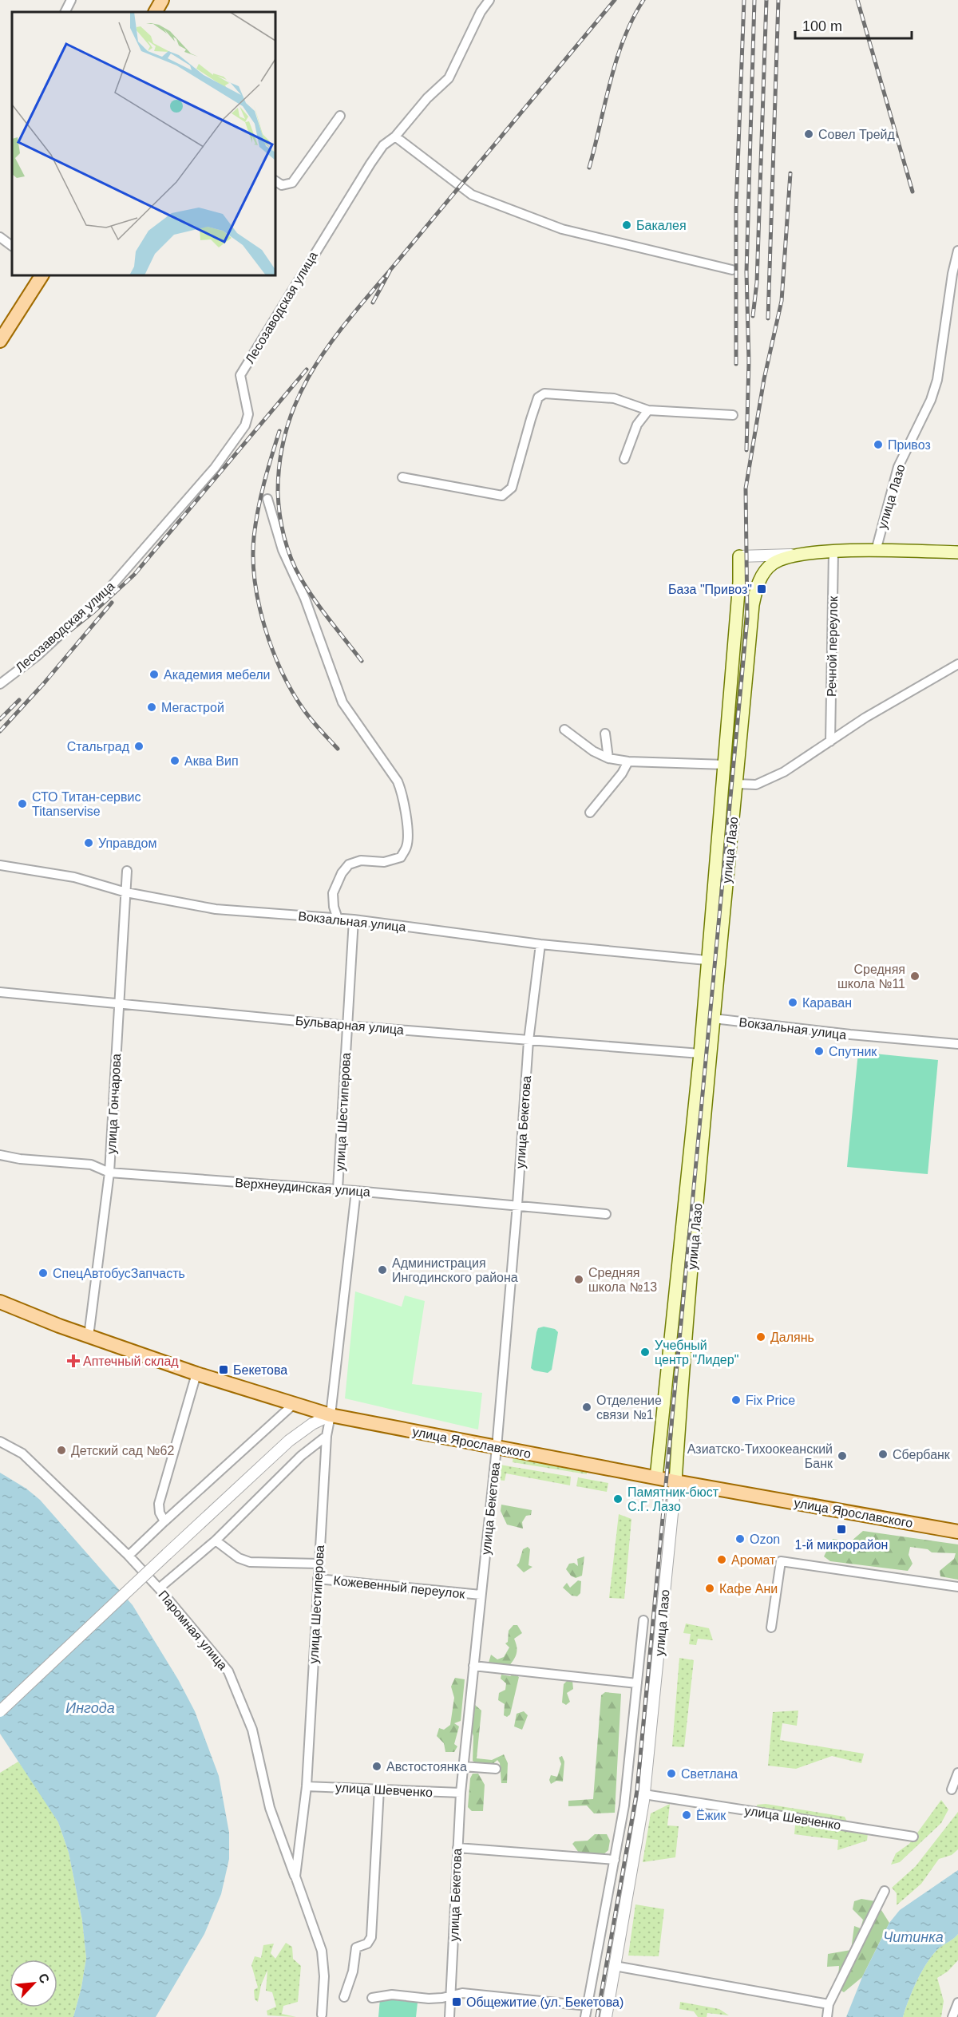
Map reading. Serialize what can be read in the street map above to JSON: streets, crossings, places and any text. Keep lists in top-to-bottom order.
{
  "streets": {
    "main road": ["улица Лазо", "улица Ярославского"],
    "street": [
      "Лесозаводская улица",
      "Речной переулок",
      "Вокзальная улица",
      "Бульварная улица",
      "улица Гончарова",
      "улица Шестиперова",
      "улица Бекетова",
      "Верхнеудинская улица",
      "Кожевенный переулок",
      "Паромная улица",
      "улица Шевченко"
    ]
  },
  "crossings": [
    ["улица Лазо", "Речной переулок"],
    ["улица Лазо", "Вокзальная улица"],
    ["улица Лазо", "Бульварная улица"],
    ["улица Лазо", "улица Ярославского"],
    ["улица Лазо", "улица Шевченко"],
    ["Вокзальная улица", "улица Гончарова"],
    ["Вокзальная улица", "улица Шестиперова"],
    ["Вокзальная улица", "улица Бекетова"],
    ["Бульварная улица", "улица Гончарова"],
    ["Бульварная улица", "улица Шестиперова"],
    ["Бульварная улица", "улица Бекетова"],
    ["улица Гончарова", "Верхнеудинская улица"],
    ["улица Гончарова", "улица Ярославского"],
    ["улица Шестиперова", "Верхнеудинская улица"],
    ["улица Шестиперова", "улица Ярославского"],
    ["улица Шестиперова", "Кожевенный переулок"],
    ["улица Шестиперова", "Паромная улица"],
    ["улица Шестиперова", "улица Шевченко"],
    ["улица Бекетова", "Верхнеудинская улица"],
    ["улица Бекетова", "улица Ярославского"],
    ["улица Бекетова", "Кожевенный переулок"],
    ["улица Бекетова", "улица Шевченко"]
  ],
  "water": ["Ингода", "Читинка"],
  "places": {
    "other": [
      "Совел Трейд",
      "Бакалея",
      "Привоз",
      "Академия мебели",
      "Мегастрой",
      "Стальград",
      "Аква Вип",
      "СТО Титан-сервис Titanservise",
      "Управдом",
      "Средняя школа №11",
      "Караван",
      "Спутник",
      "Администрация Ингодинского района",
      "СпецАвтобусЗапчасть",
      "Средняя школа №13",
      "Далянь",
      "Учебный центр \"Лидер\"",
      "Fix Price",
      "Отделение связи №1",
      "Детский сад №62",
      "Сбербанк",
      "Азиатско-Тихоокеанский Банк",
      "Памятник-бюст С.Г. Лазо",
      "Ozon",
      "Аромат",
      "Кафе Ани",
      "Австостоянка",
      "Светлана",
      "Ёжик"
    ],
    "transit": [
      "База \"Привоз\"",
      "Бекетова",
      "1-й микрорайон",
      "Общежитие (ул. Бекетова)"
    ],
    "health": ["Аптечный склад"]
  },
  "scale_bar": "100 m",
  "north": "top right"
}
